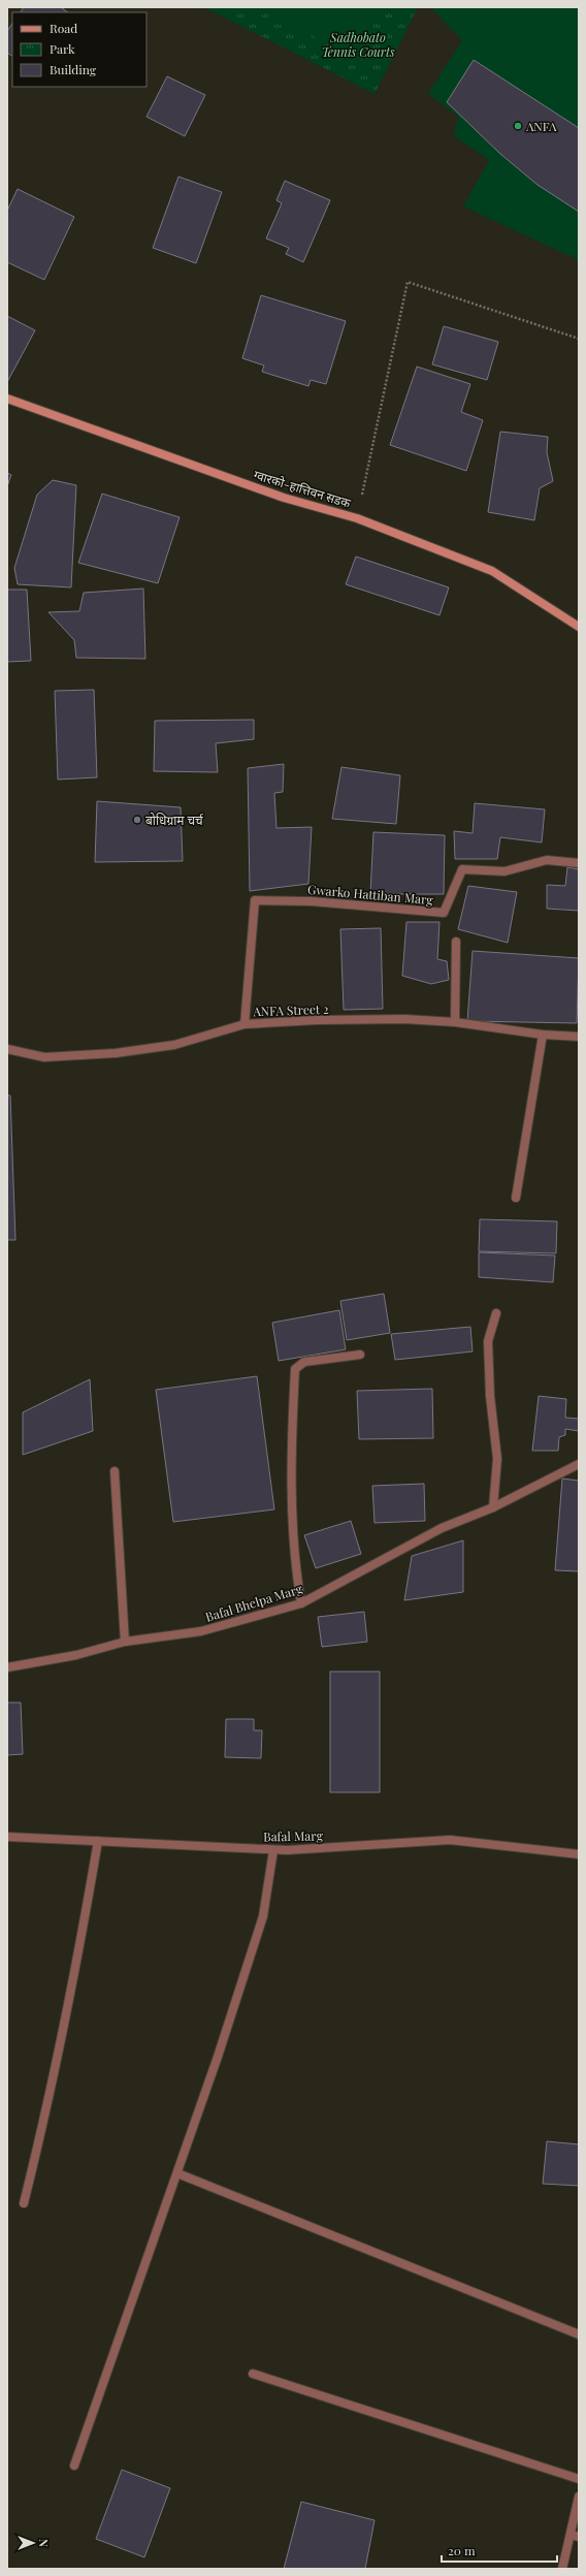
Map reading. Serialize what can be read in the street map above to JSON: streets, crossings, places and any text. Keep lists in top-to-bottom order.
{
  "streets": {
    "main road": ["ग्वारको-हात्तिवन सडक"],
    "street": [
      "Gwarko Hattiban Marg",
      "ANFA Street 2",
      "Bafal Bhelpa Marg",
      "Bafal Marg"
    ]
  },
  "crossings": [
    ["Gwarko Hattiban Marg", "ANFA Street 2"]
  ],
  "parks": ["Sadhobato Tennis Courts"],
  "places": ["ANFA", "बोधिग्राम चर्च"],
  "legend": ["Road", "Park", "Building"],
  "scale_bar": "20 m",
  "north": "right"
}
